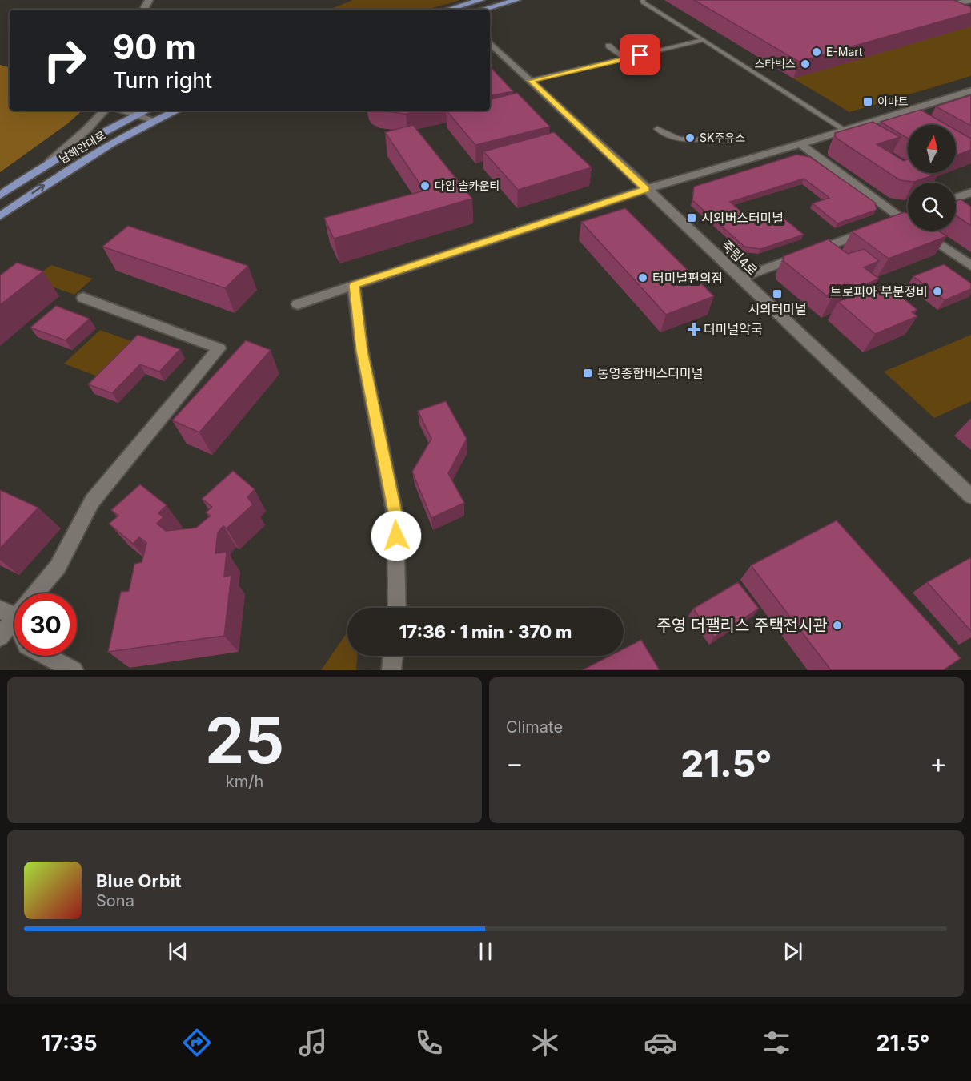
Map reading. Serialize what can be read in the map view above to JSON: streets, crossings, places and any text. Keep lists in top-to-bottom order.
{
  "streets": {
    "main road": ["남해안대로"],
    "street": ["죽림4로"]
  },
  "places": {
    "other": [
      "E-Mart",
      "스타벅스",
      "SK주유소",
      "다임 솔카운티",
      "터미널편의점",
      "트로피아 부분정비",
      "주영 더팰리스 주택전시관"
    ],
    "transit": [
      "이마트",
      "시외버스터미널",
      "시외터미널",
      "통영종합버스터미널"
    ],
    "health": ["터미널약국"]
  },
  "north": "top",
  "page": {
    "turn": ["90 m", "Turn right"],
    "limit": "30",
    "trip": "17:36 · 1 min · 370 m",
    "tile": [
      ["25", "km/h"],
      "Climate"
    ],
    "heat": ["−", "21.5°", "+"],
    "song": ["Blue Orbit", "Sona"],
    "tabs": ["17:35", "21.5°"]
  }
}
